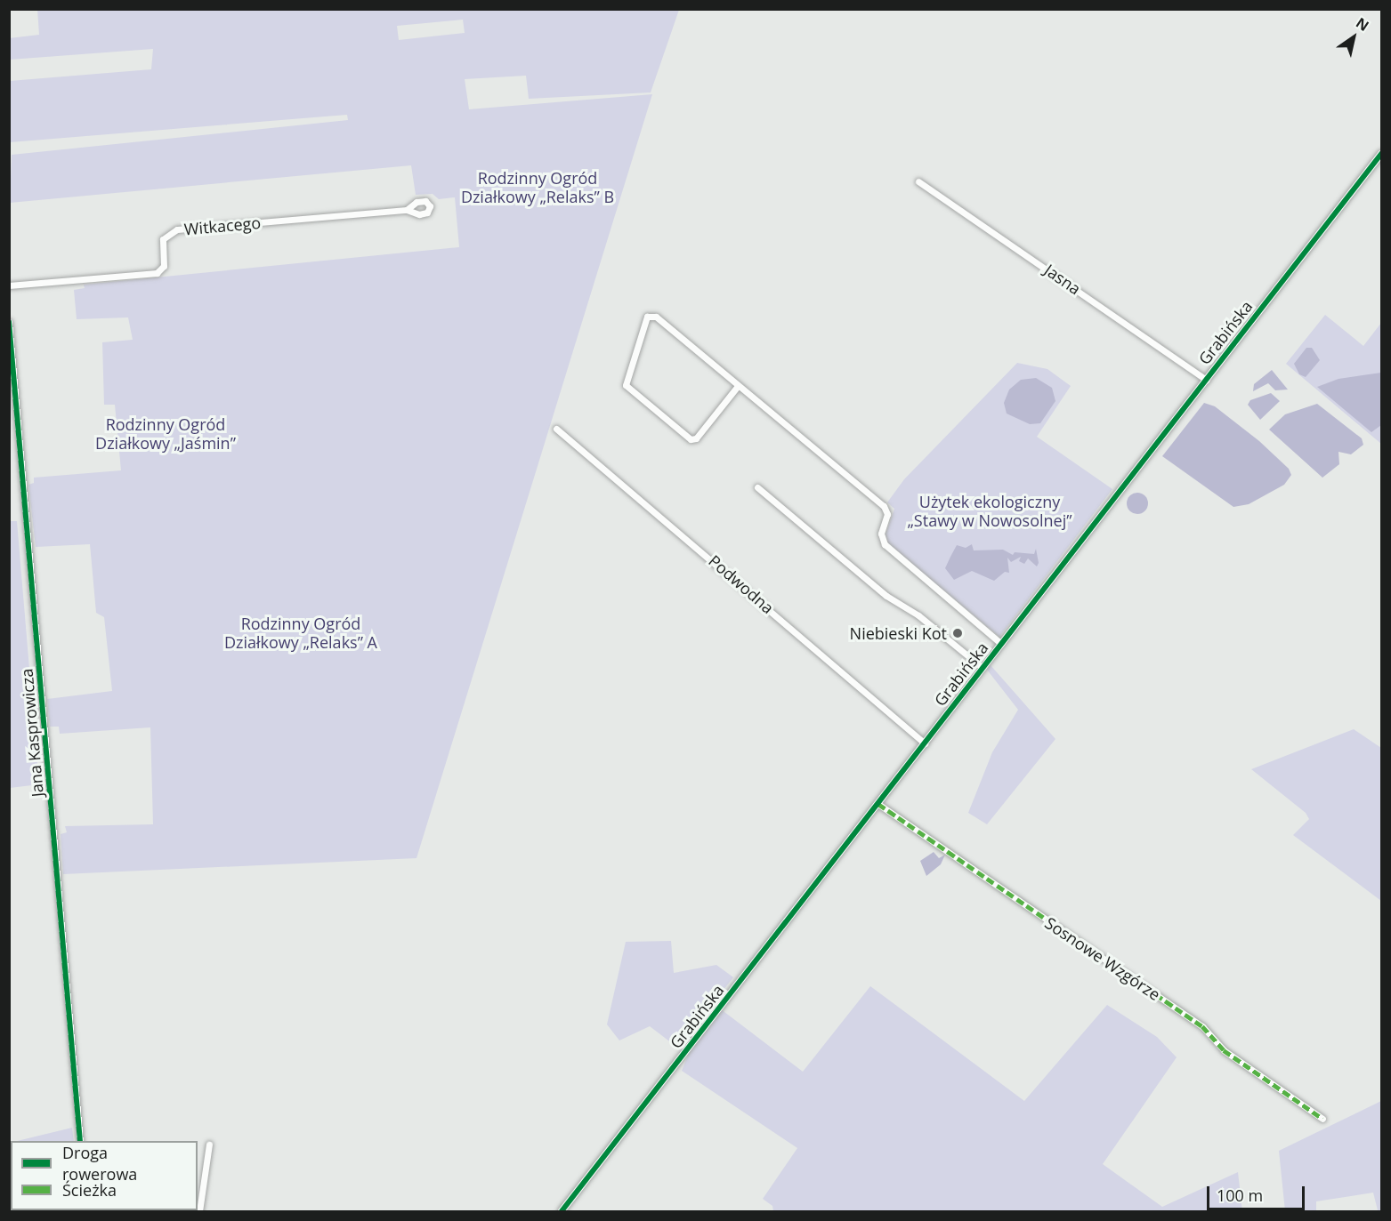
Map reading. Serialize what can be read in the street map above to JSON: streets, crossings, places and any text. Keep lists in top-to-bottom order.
{
  "streets": {
    "street": [
      "Witkacego",
      "Jasna",
      "Grabińska",
      "Podwodna",
      "Jana Kasprowicza",
      "Sosnowe Wzgórze"
    ]
  },
  "crossings": [
    ["Jasna", "Grabińska"],
    ["Grabińska", "Podwodna"],
    ["Grabińska", "Sosnowe Wzgórze"]
  ],
  "parks": [
    "Rodzinny Ogród Działkowy „Relaks” B",
    "Rodzinny Ogród Działkowy „Jaśmin”",
    "Użytek ekologiczny „Stawy w Nowosolnej”",
    "Rodzinny Ogród Działkowy „Relaks” A"
  ],
  "places": ["Niebieski Kot"],
  "legend": ["Droga rowerowa", "Ścieżka"],
  "scale_bar": "100 m",
  "north": "top right"
}
